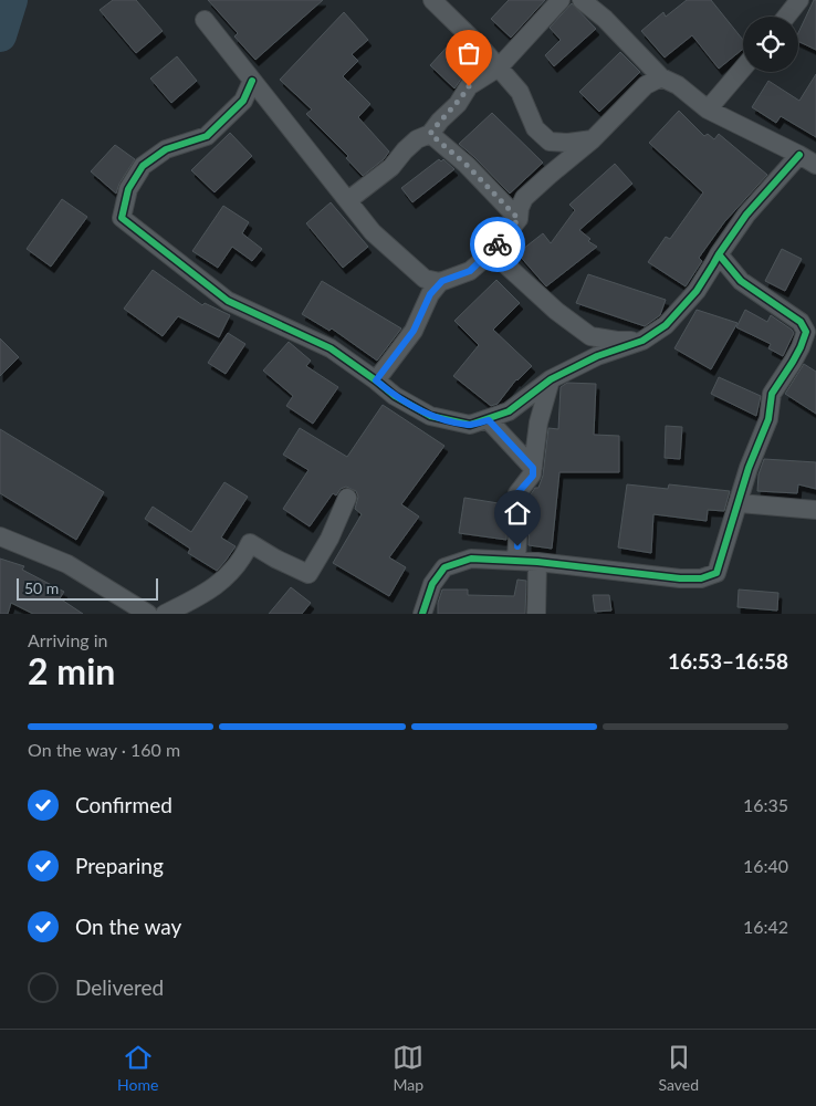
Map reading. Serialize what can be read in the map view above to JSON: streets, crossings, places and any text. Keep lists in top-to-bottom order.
{
  "scale_bar": "50 m",
  "page": {
    "scale": "50 m",
    "heading": ["2 min", "Arriving in", "16:53–16:58"],
    "bar": "On the way · 160 m",
    "list": [
      ["Confirmed", "16:35"],
      ["Preparing", "16:40"],
      ["On the way", "16:42"],
      "Delivered"
    ],
    "tabs": ["Home", "Map", "Saved"]
  }
}
